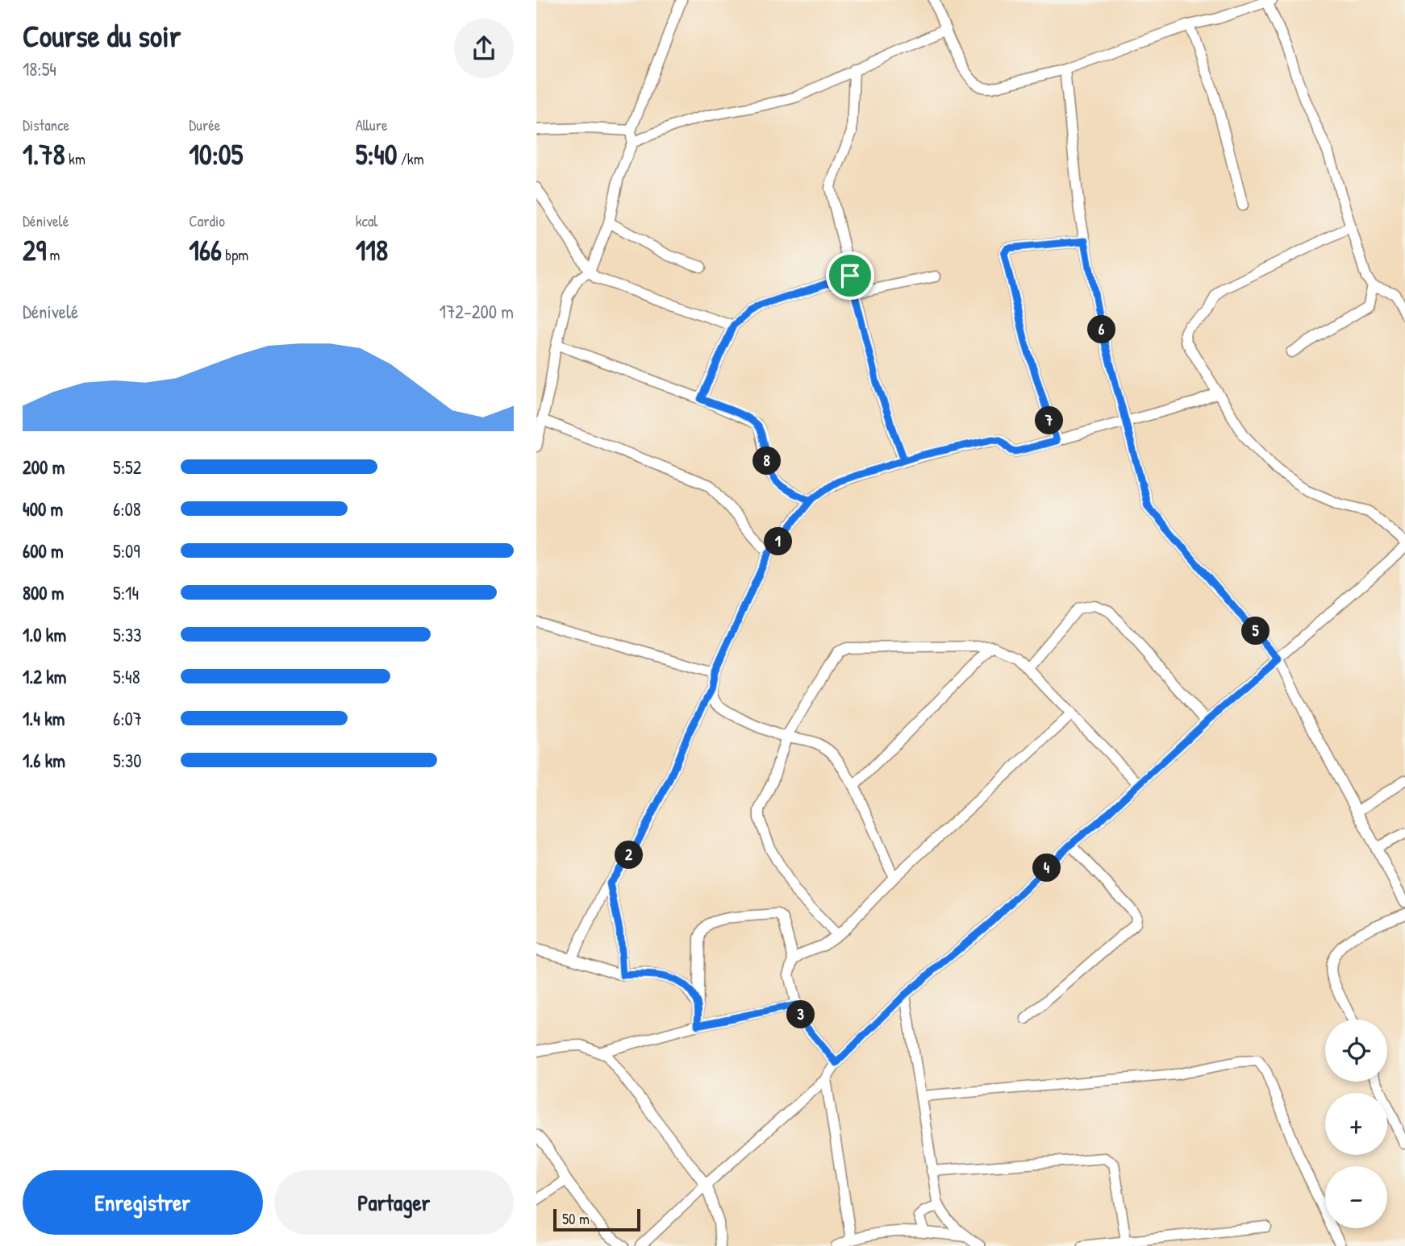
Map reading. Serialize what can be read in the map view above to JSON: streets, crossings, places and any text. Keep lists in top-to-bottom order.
{
  "scale_bar": "50 m",
  "page": {
    "heading": ["Course du soir", "18:54"],
    "stats": [
      ["Distance", "1.78 km"],
      ["Durée", "10:05"],
      ["Allure", "5:40 /km"],
      ["Dénivelé", "29 m"],
      ["Cardio", "166 bpm"],
      ["kcal", "118"]
    ],
    "chart": ["Dénivelé", "172–200 m"],
    "pins": [
      "6",
      "7",
      "8",
      "1",
      "5",
      "2",
      "4",
      "3"
    ],
    "list": [
      {
        "name": "200 m",
        "note": "5:52"
      },
      {
        "name": "400 m",
        "note": "6:08"
      },
      {
        "name": "600 m",
        "note": "5:09"
      },
      {
        "name": "800 m",
        "note": "5:14"
      },
      {
        "name": "1.0 km",
        "note": "5:33"
      },
      {
        "name": "1.2 km",
        "note": "5:48"
      },
      {
        "name": "1.4 km",
        "note": "6:07"
      },
      {
        "name": "1.6 km",
        "note": "5:30"
      }
    ],
    "map_buttons": ["+", "−"],
    "buttons": ["Enregistrer", "Partager"],
    "scale": "50 m"
  }
}
